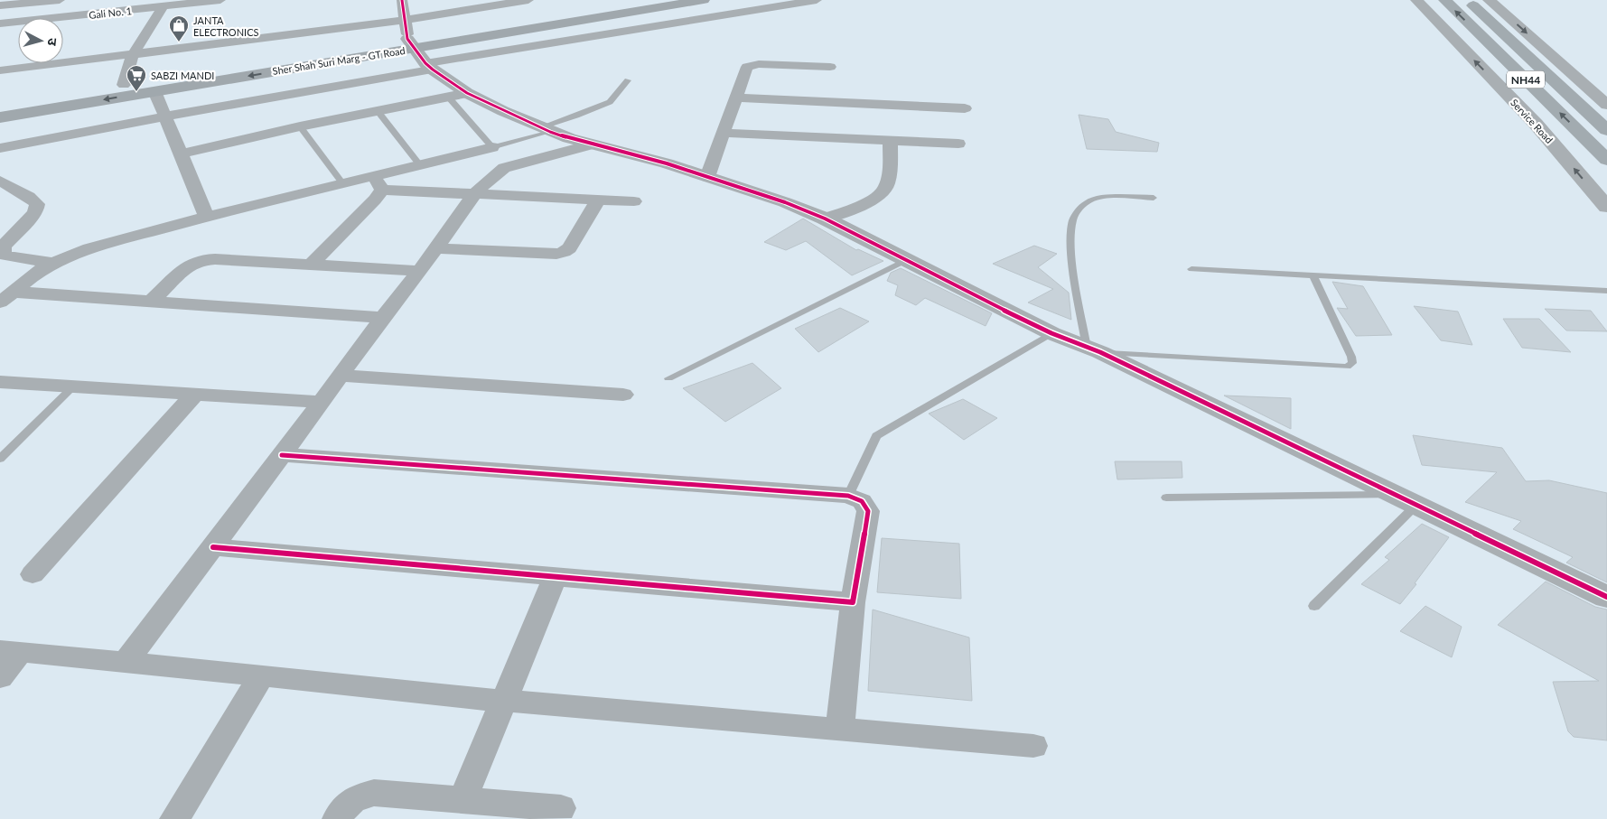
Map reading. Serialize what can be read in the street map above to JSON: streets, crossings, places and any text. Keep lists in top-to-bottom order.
{
  "streets": {
    "highway": ["NH44"],
    "main road": ["Sher Shah Suri Marg - GT Road"],
    "street": ["Gali No. 1", "Service Road"]
  },
  "places": {
    "shop": ["JANTA ELECTRONICS"],
    "supermarket": ["SABZI MANDI"]
  },
  "north": "right"
}
